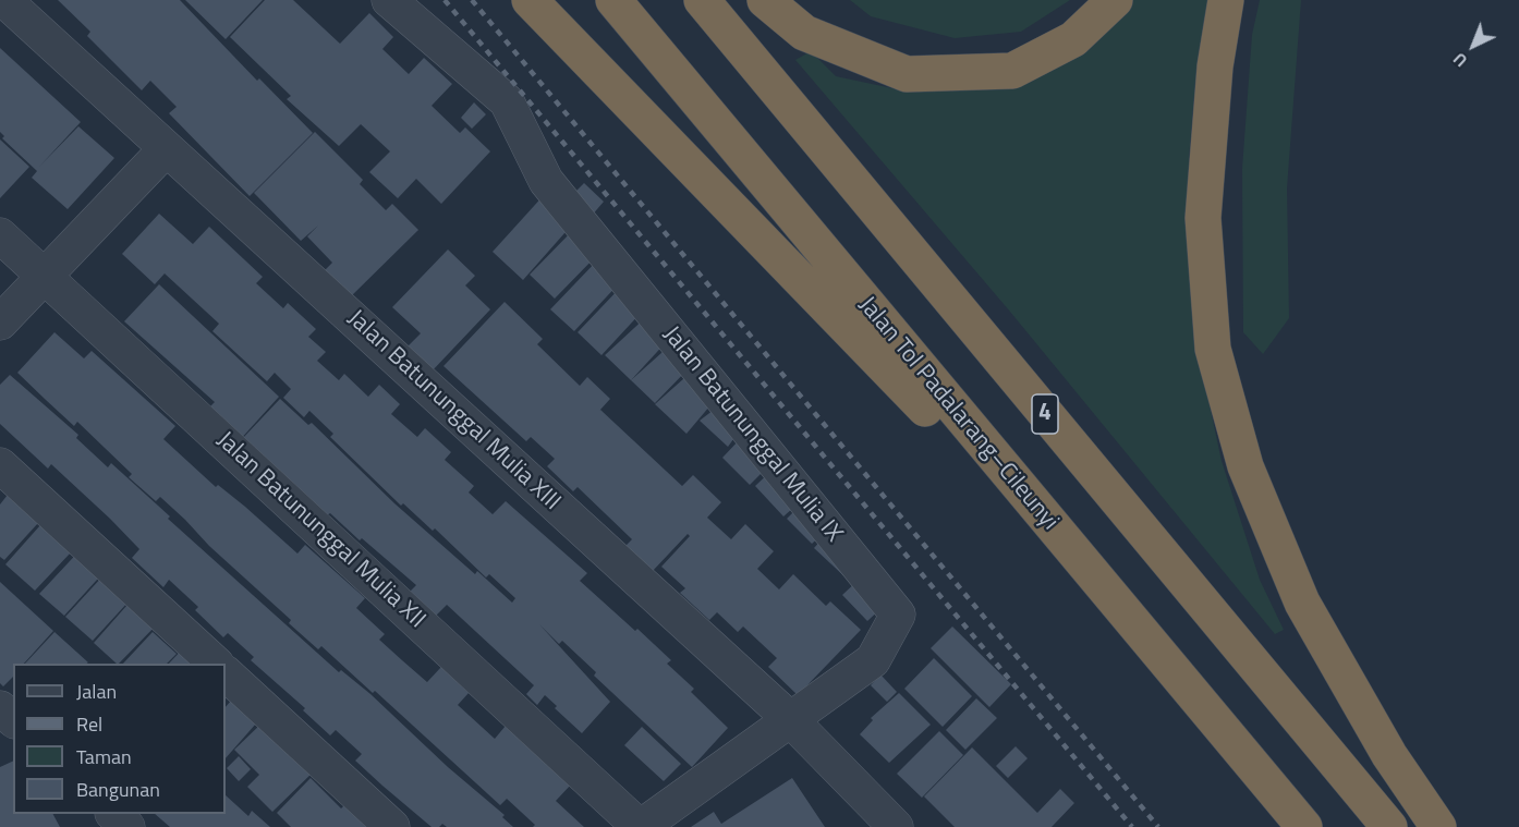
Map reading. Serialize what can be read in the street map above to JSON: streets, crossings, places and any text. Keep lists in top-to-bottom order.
{
  "streets": {
    "highway": ["Jalan Tol Padalarang–Cileunyi", "4"],
    "street": ["Jalan Batununggal Mulia XIII", "Jalan Batununggal Mulia IX", "Jalan Batununggal Mulia XII"]
  },
  "crossings": [
    ["Jalan Batununggal Mulia XIII", "Jalan Batununggal Mulia IX"],
    ["Jalan Batununggal Mulia IX", "Jalan Batununggal Mulia XII"]
  ],
  "legend": [
    "Jalan",
    "Rel",
    "Taman",
    "Bangunan"
  ],
  "north": "bottom left"
}
